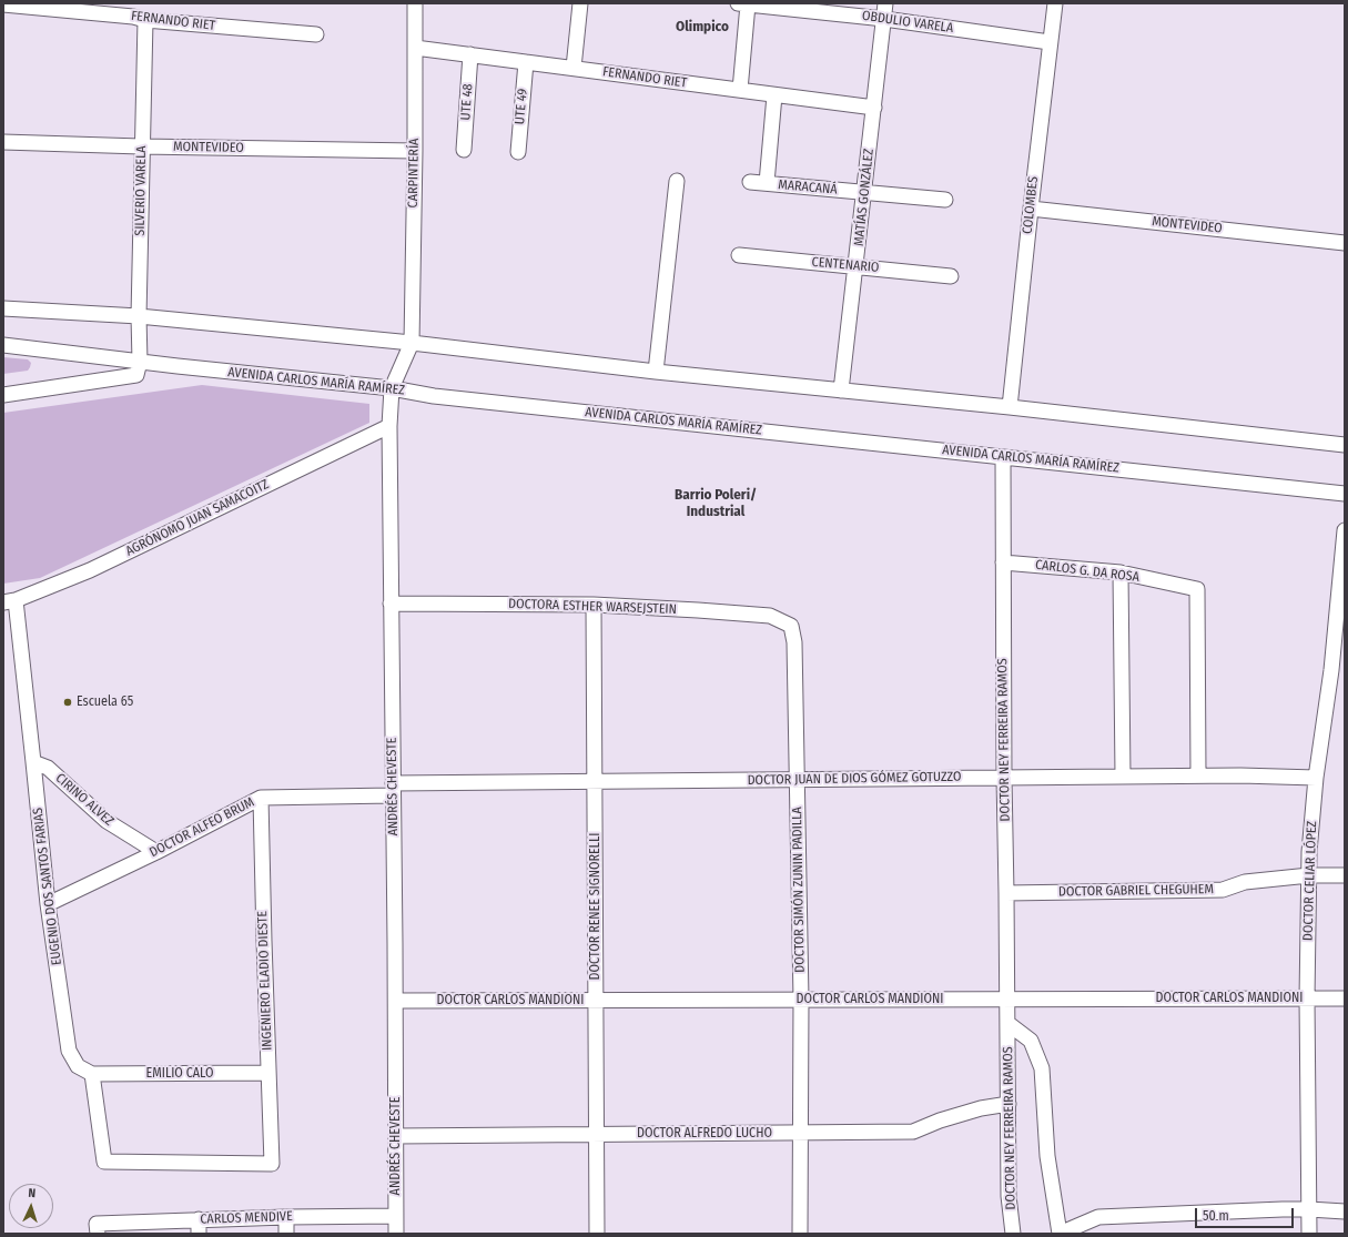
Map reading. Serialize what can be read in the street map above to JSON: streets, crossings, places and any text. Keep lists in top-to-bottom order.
{
  "streets": {
    "street": [
      "FERNANDO RIET",
      "OBDULIO VARELA",
      "UTE 48",
      "UTE 49",
      "MONTEVIDEO",
      "CARPINTERÍA",
      "MARACANÁ",
      "SILVERIO VARELA",
      "MATÍAS GONZÁLEZ",
      "COLOMBES",
      "CENTENARIO",
      "AVENIDA CARLOS MARÍA RAMÍREZ",
      "AGRÓNOMO JUAN SAMACOITZ",
      "CARLOS G. DA ROSA",
      "DOCTORA ESTHER WARSEJSTEIN",
      "DOCTOR NEY FERREIRA RAMOS",
      "DOCTOR JUAN DE DIOS GÓMEZ GOTUZZO",
      "ANDRÉS CHEVESTE",
      "CIRINO ALVEZ",
      "DOCTOR ALFEO BRUM",
      "DOCTOR CELIAR LÓPEZ",
      "EUGENIO DOS SANTOS FARIAS",
      "DOCTOR SIMÓN ZUNIN PADILLA",
      "DOCTOR GABRIEL CHEGUHEM",
      "DOCTOR RENEE SIGNORELLI",
      "INGENIERO ELADIO DIESTE",
      "DOCTOR CARLOS MANDIONI",
      "EMILIO CALO",
      "DOCTOR ALFREDO LUCHO",
      "CARLOS MENDIVE"
    ]
  },
  "crossings": [
    ["FERNANDO RIET", "UTE 48"],
    ["FERNANDO RIET", "UTE 49"],
    ["FERNANDO RIET", "CARPINTERÍA"],
    ["FERNANDO RIET", "SILVERIO VARELA"],
    ["FERNANDO RIET", "MATÍAS GONZÁLEZ"],
    ["OBDULIO VARELA", "MATÍAS GONZÁLEZ"],
    ["OBDULIO VARELA", "COLOMBES"],
    ["MONTEVIDEO", "CARPINTERÍA"],
    ["MONTEVIDEO", "SILVERIO VARELA"],
    ["MONTEVIDEO", "COLOMBES"],
    ["CARPINTERÍA", "ANDRÉS CHEVESTE"],
    ["MARACANÁ", "MATÍAS GONZÁLEZ"],
    ["SILVERIO VARELA", "AVENIDA CARLOS MARÍA RAMÍREZ"],
    ["MATÍAS GONZÁLEZ", "CENTENARIO"],
    ["AVENIDA CARLOS MARÍA RAMÍREZ", "DOCTOR NEY FERREIRA RAMOS"],
    ["AVENIDA CARLOS MARÍA RAMÍREZ", "ANDRÉS CHEVESTE"],
    ["AGRÓNOMO JUAN SAMACOITZ", "ANDRÉS CHEVESTE"],
    ["AGRÓNOMO JUAN SAMACOITZ", "EUGENIO DOS SANTOS FARIAS"],
    ["CARLOS G. DA ROSA", "DOCTOR NEY FERREIRA RAMOS"],
    ["CARLOS G. DA ROSA", "DOCTOR JUAN DE DIOS GÓMEZ GOTUZZO"],
    ["DOCTORA ESTHER WARSEJSTEIN", "ANDRÉS CHEVESTE"],
    ["DOCTORA ESTHER WARSEJSTEIN", "DOCTOR SIMÓN ZUNIN PADILLA"],
    ["DOCTORA ESTHER WARSEJSTEIN", "DOCTOR RENEE SIGNORELLI"],
    ["DOCTOR NEY FERREIRA RAMOS", "DOCTOR JUAN DE DIOS GÓMEZ GOTUZZO"],
    ["DOCTOR NEY FERREIRA RAMOS", "DOCTOR GABRIEL CHEGUHEM"],
    ["DOCTOR NEY FERREIRA RAMOS", "DOCTOR CARLOS MANDIONI"],
    ["DOCTOR NEY FERREIRA RAMOS", "DOCTOR ALFREDO LUCHO"],
    ["DOCTOR JUAN DE DIOS GÓMEZ GOTUZZO", "ANDRÉS CHEVESTE"],
    ["DOCTOR JUAN DE DIOS GÓMEZ GOTUZZO", "DOCTOR ALFEO BRUM"],
    ["DOCTOR JUAN DE DIOS GÓMEZ GOTUZZO", "DOCTOR CELIAR LÓPEZ"],
    ["DOCTOR JUAN DE DIOS GÓMEZ GOTUZZO", "DOCTOR SIMÓN ZUNIN PADILLA"],
    ["DOCTOR JUAN DE DIOS GÓMEZ GOTUZZO", "DOCTOR RENEE SIGNORELLI"],
    ["ANDRÉS CHEVESTE", "DOCTOR ALFEO BRUM"],
    ["ANDRÉS CHEVESTE", "DOCTOR CARLOS MANDIONI"],
    ["ANDRÉS CHEVESTE", "DOCTOR ALFREDO LUCHO"],
    ["ANDRÉS CHEVESTE", "CARLOS MENDIVE"],
    ["CIRINO ALVEZ", "DOCTOR ALFEO BRUM"],
    ["CIRINO ALVEZ", "EUGENIO DOS SANTOS FARIAS"],
    ["DOCTOR ALFEO BRUM", "EUGENIO DOS SANTOS FARIAS"],
    ["DOCTOR ALFEO BRUM", "INGENIERO ELADIO DIESTE"],
    ["DOCTOR CELIAR LÓPEZ", "DOCTOR GABRIEL CHEGUHEM"],
    ["DOCTOR CELIAR LÓPEZ", "DOCTOR CARLOS MANDIONI"],
    ["EUGENIO DOS SANTOS FARIAS", "INGENIERO ELADIO DIESTE"],
    ["EUGENIO DOS SANTOS FARIAS", "EMILIO CALO"],
    ["DOCTOR SIMÓN ZUNIN PADILLA", "DOCTOR CARLOS MANDIONI"],
    ["DOCTOR SIMÓN ZUNIN PADILLA", "DOCTOR ALFREDO LUCHO"],
    ["DOCTOR RENEE SIGNORELLI", "DOCTOR CARLOS MANDIONI"],
    ["DOCTOR RENEE SIGNORELLI", "DOCTOR ALFREDO LUCHO"],
    ["INGENIERO ELADIO DIESTE", "EMILIO CALO"]
  ],
  "districts": ["Olimpico", "Barrio Poleri/ Industrial"],
  "places": ["Escuela 65"],
  "scale_bar": "50 m",
  "north": "top"
}
